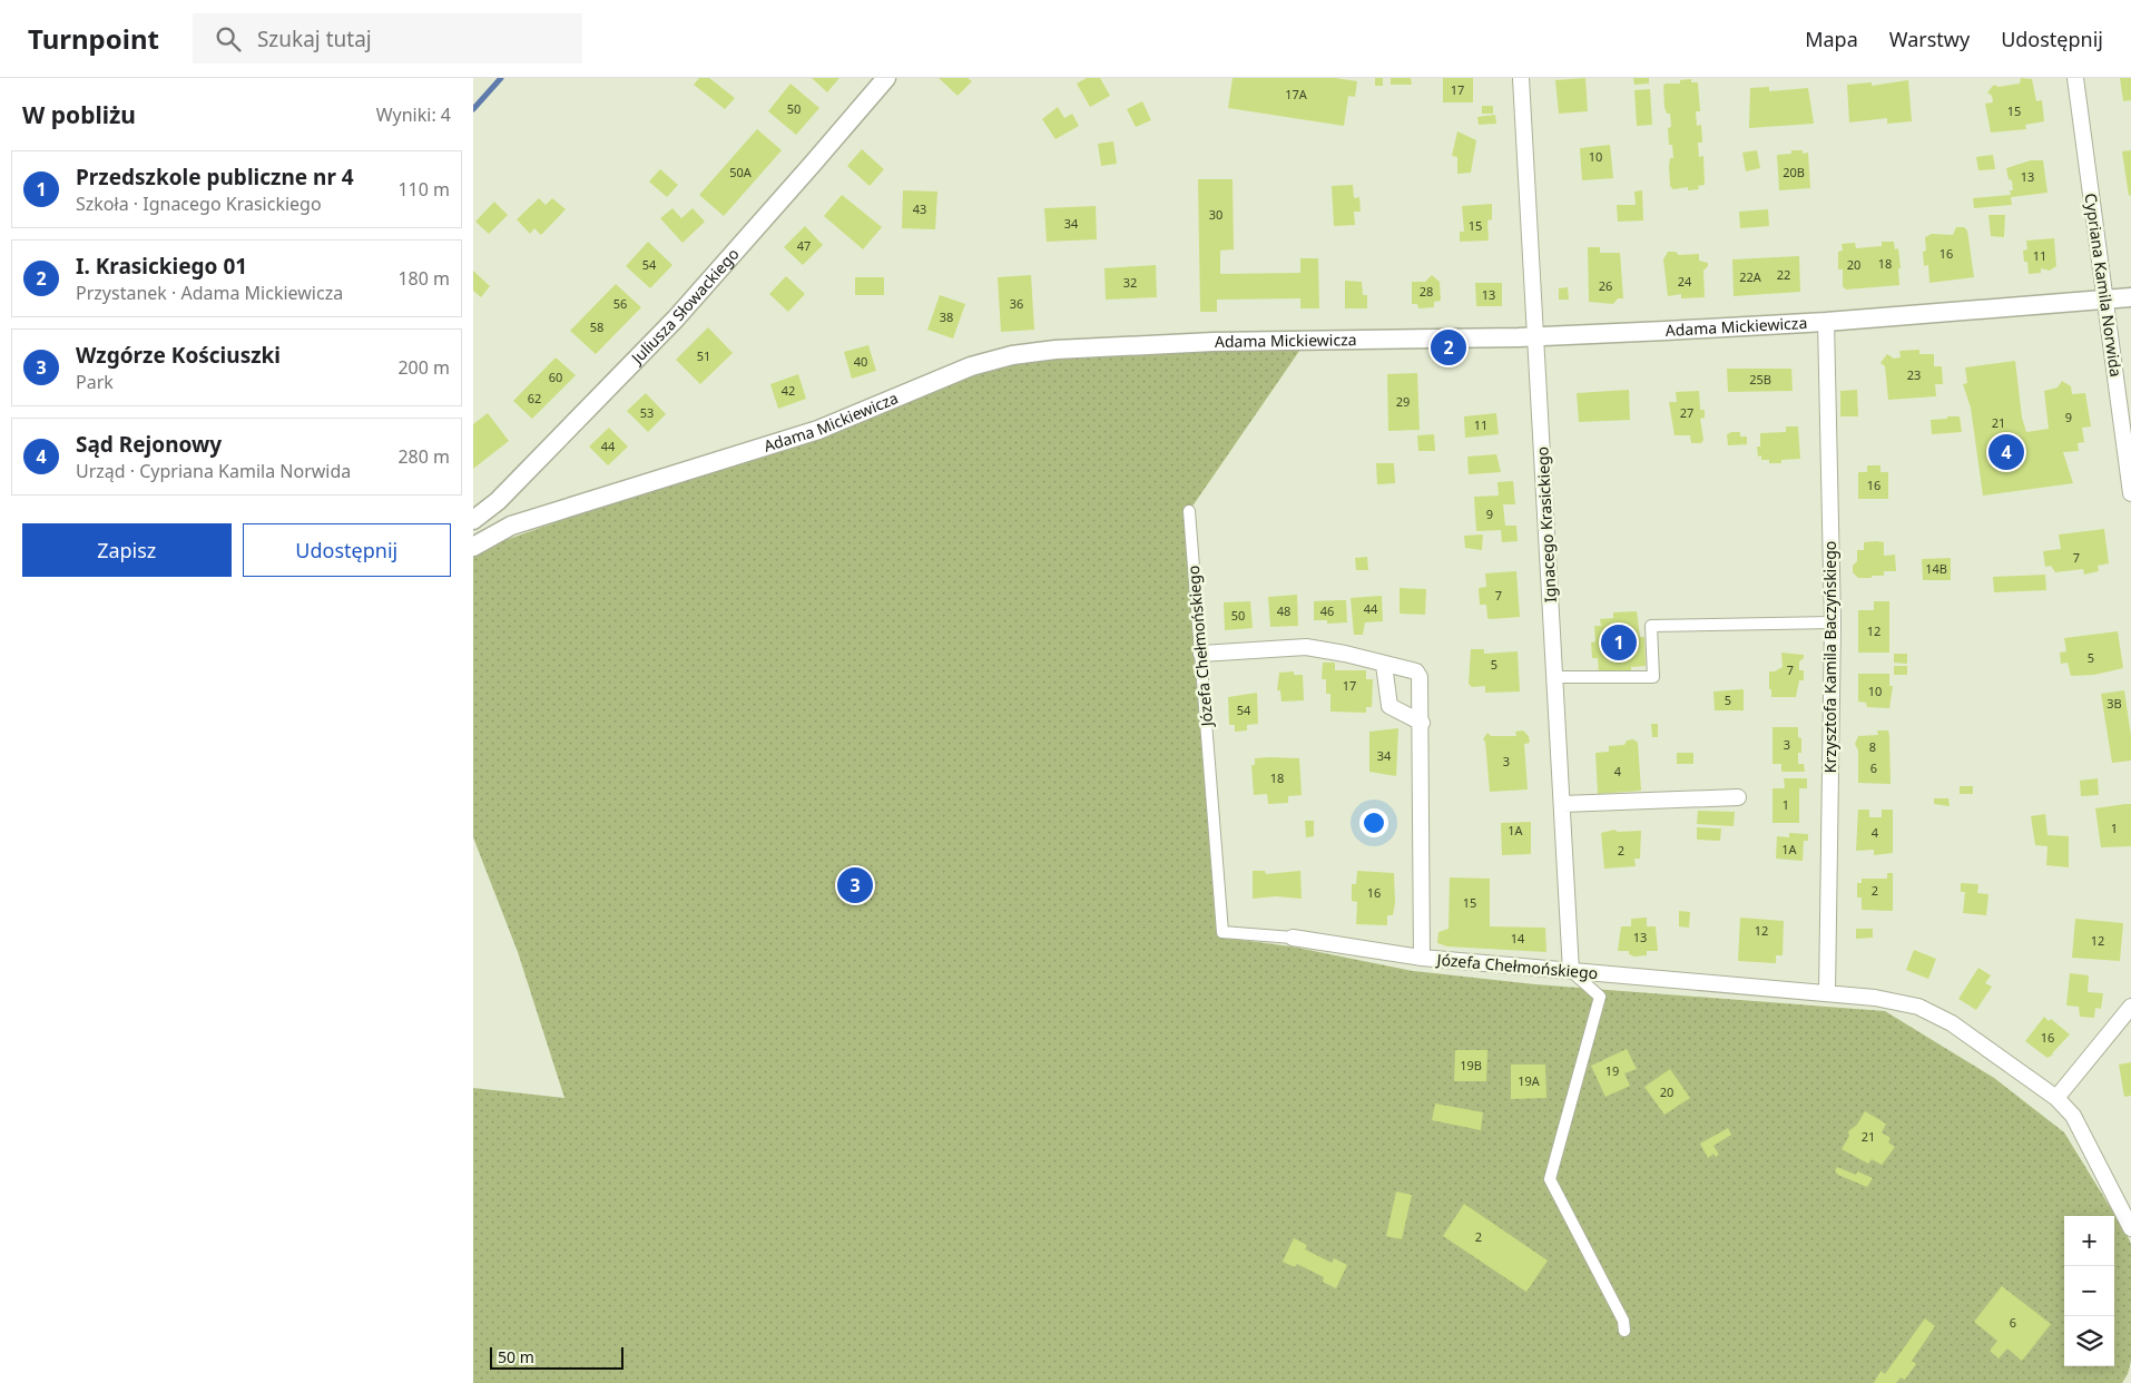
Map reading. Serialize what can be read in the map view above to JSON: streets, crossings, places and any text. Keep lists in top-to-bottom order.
{
  "streets": {
    "street": [
      "Cypriana Kamila Norwida",
      "Juliusza Słowackiego",
      "Adama Mickiewicza",
      "Ignacego Krasickiego",
      "Józefa Chełmońskiego",
      "Krzysztofa Kamila Baczyńskiego"
    ]
  },
  "crossings": [
    ["Cypriana Kamila Norwida", "Adama Mickiewicza"],
    ["Adama Mickiewicza", "Ignacego Krasickiego"],
    ["Adama Mickiewicza", "Krzysztofa Kamila Baczyńskiego"],
    ["Ignacego Krasickiego", "Józefa Chełmońskiego"],
    ["Józefa Chełmońskiego", "Krzysztofa Kamila Baczyńskiego"]
  ],
  "house_numbers": [
    "17",
    "17A",
    "50",
    "15",
    "10",
    "50A",
    "20B",
    "13",
    "43",
    "30",
    "34",
    "15",
    "47",
    "16",
    "11",
    "18",
    "54",
    "20",
    "22",
    "22A",
    "24",
    "32",
    "26",
    "28",
    "13",
    "56",
    "36",
    "38",
    "58",
    "51",
    "40",
    "23",
    "60",
    "25B",
    "42",
    "62",
    "29",
    "53",
    "27",
    "9",
    "21",
    "11",
    "44",
    "16",
    "9",
    "7",
    "14B",
    "7",
    "44",
    "48",
    "46",
    "50",
    "12",
    "5",
    "5",
    "7",
    "17",
    "10",
    "5",
    "3B",
    "54",
    "3",
    "8",
    "34",
    "3",
    "6",
    "4",
    "18",
    "1",
    "1",
    "1A",
    "4",
    "1A",
    "2",
    "2",
    "16",
    "15",
    "12",
    "13",
    "14",
    "12",
    "16",
    "19B",
    "19",
    "19A",
    "20",
    "21",
    "2",
    "6"
  ],
  "scale_bar": "50 m",
  "page": {
    "header": "Turnpoint",
    "search": "Szukaj tutaj",
    "nav": ["Mapa", "Warstwy", "Udostępnij"],
    "heading": ["W pobliżu", "Wyniki: 4"],
    "list": [
      {
        "mark": "1",
        "name": "Przedszkole publiczne nr 4",
        "note": "Szkoła · Ignacego Krasickiego",
        "value": "110 m"
      },
      {
        "mark": "2",
        "name": "I. Krasickiego 01",
        "note": "Przystanek · Adama Mickiewicza",
        "value": "180 m"
      },
      {
        "mark": "3",
        "name": "Wzgórze Kościuszki",
        "note": "Park",
        "value": "200 m"
      },
      {
        "mark": "4",
        "name": "Sąd Rejonowy",
        "note": "Urząd · Cypriana Kamila Norwida",
        "value": "280 m"
      }
    ],
    "pins": [
      "2",
      "4",
      "1",
      "3"
    ],
    "buttons": ["Zapisz", "Udostępnij"],
    "map_buttons": ["+", "−"],
    "scale": "50 m"
  }
}
